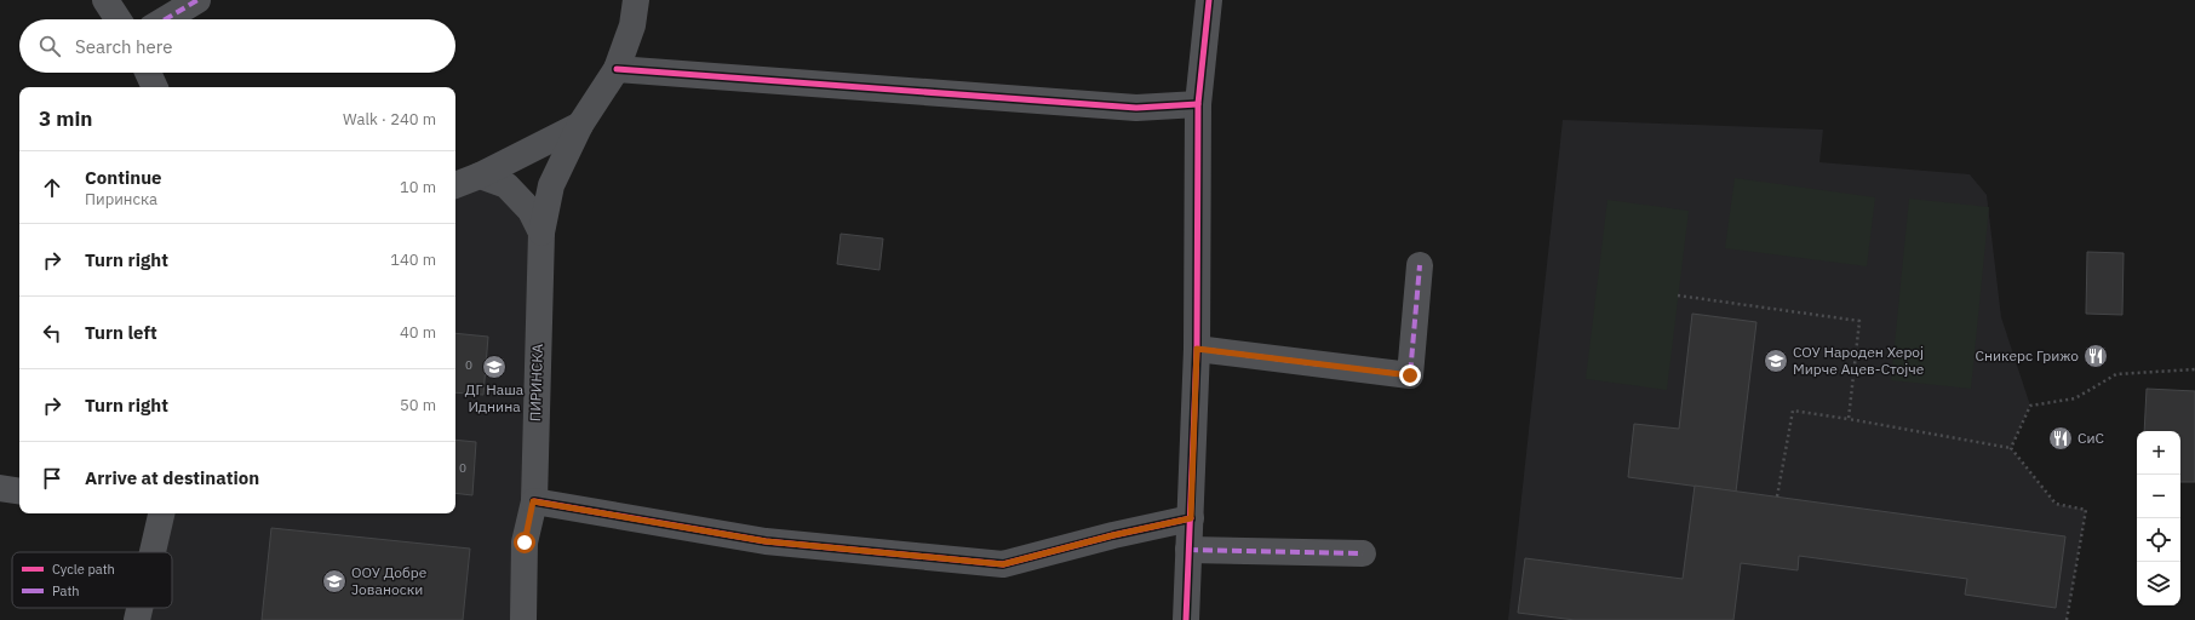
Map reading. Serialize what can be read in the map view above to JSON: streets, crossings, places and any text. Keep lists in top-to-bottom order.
{
  "streets": {
    "street": ["ПИРИНСКА"]
  },
  "places": {
    "restaurant": ["Сникерс Грижо", "СиС"],
    "school or university": ["СОУ Народен Херој Мирче Ацев-Стојче", "ДГ Наша Иднина", "ООУ Добре Јованоски"]
  },
  "house_numbers": ["0", "0"],
  "legend": ["Cycle path", "Path"],
  "page": {
    "search": "Search here",
    "heading": ["3 min", "Walk · 240 m"],
    "list": [
      ["Continue", "Пиринска", "10 m"],
      ["Turn right", "140 m"],
      ["Turn left", "40 m"],
      ["Turn right", "50 m"],
      "Arrive at destination"
    ],
    "map_buttons": ["+", "−"]
  }
}
